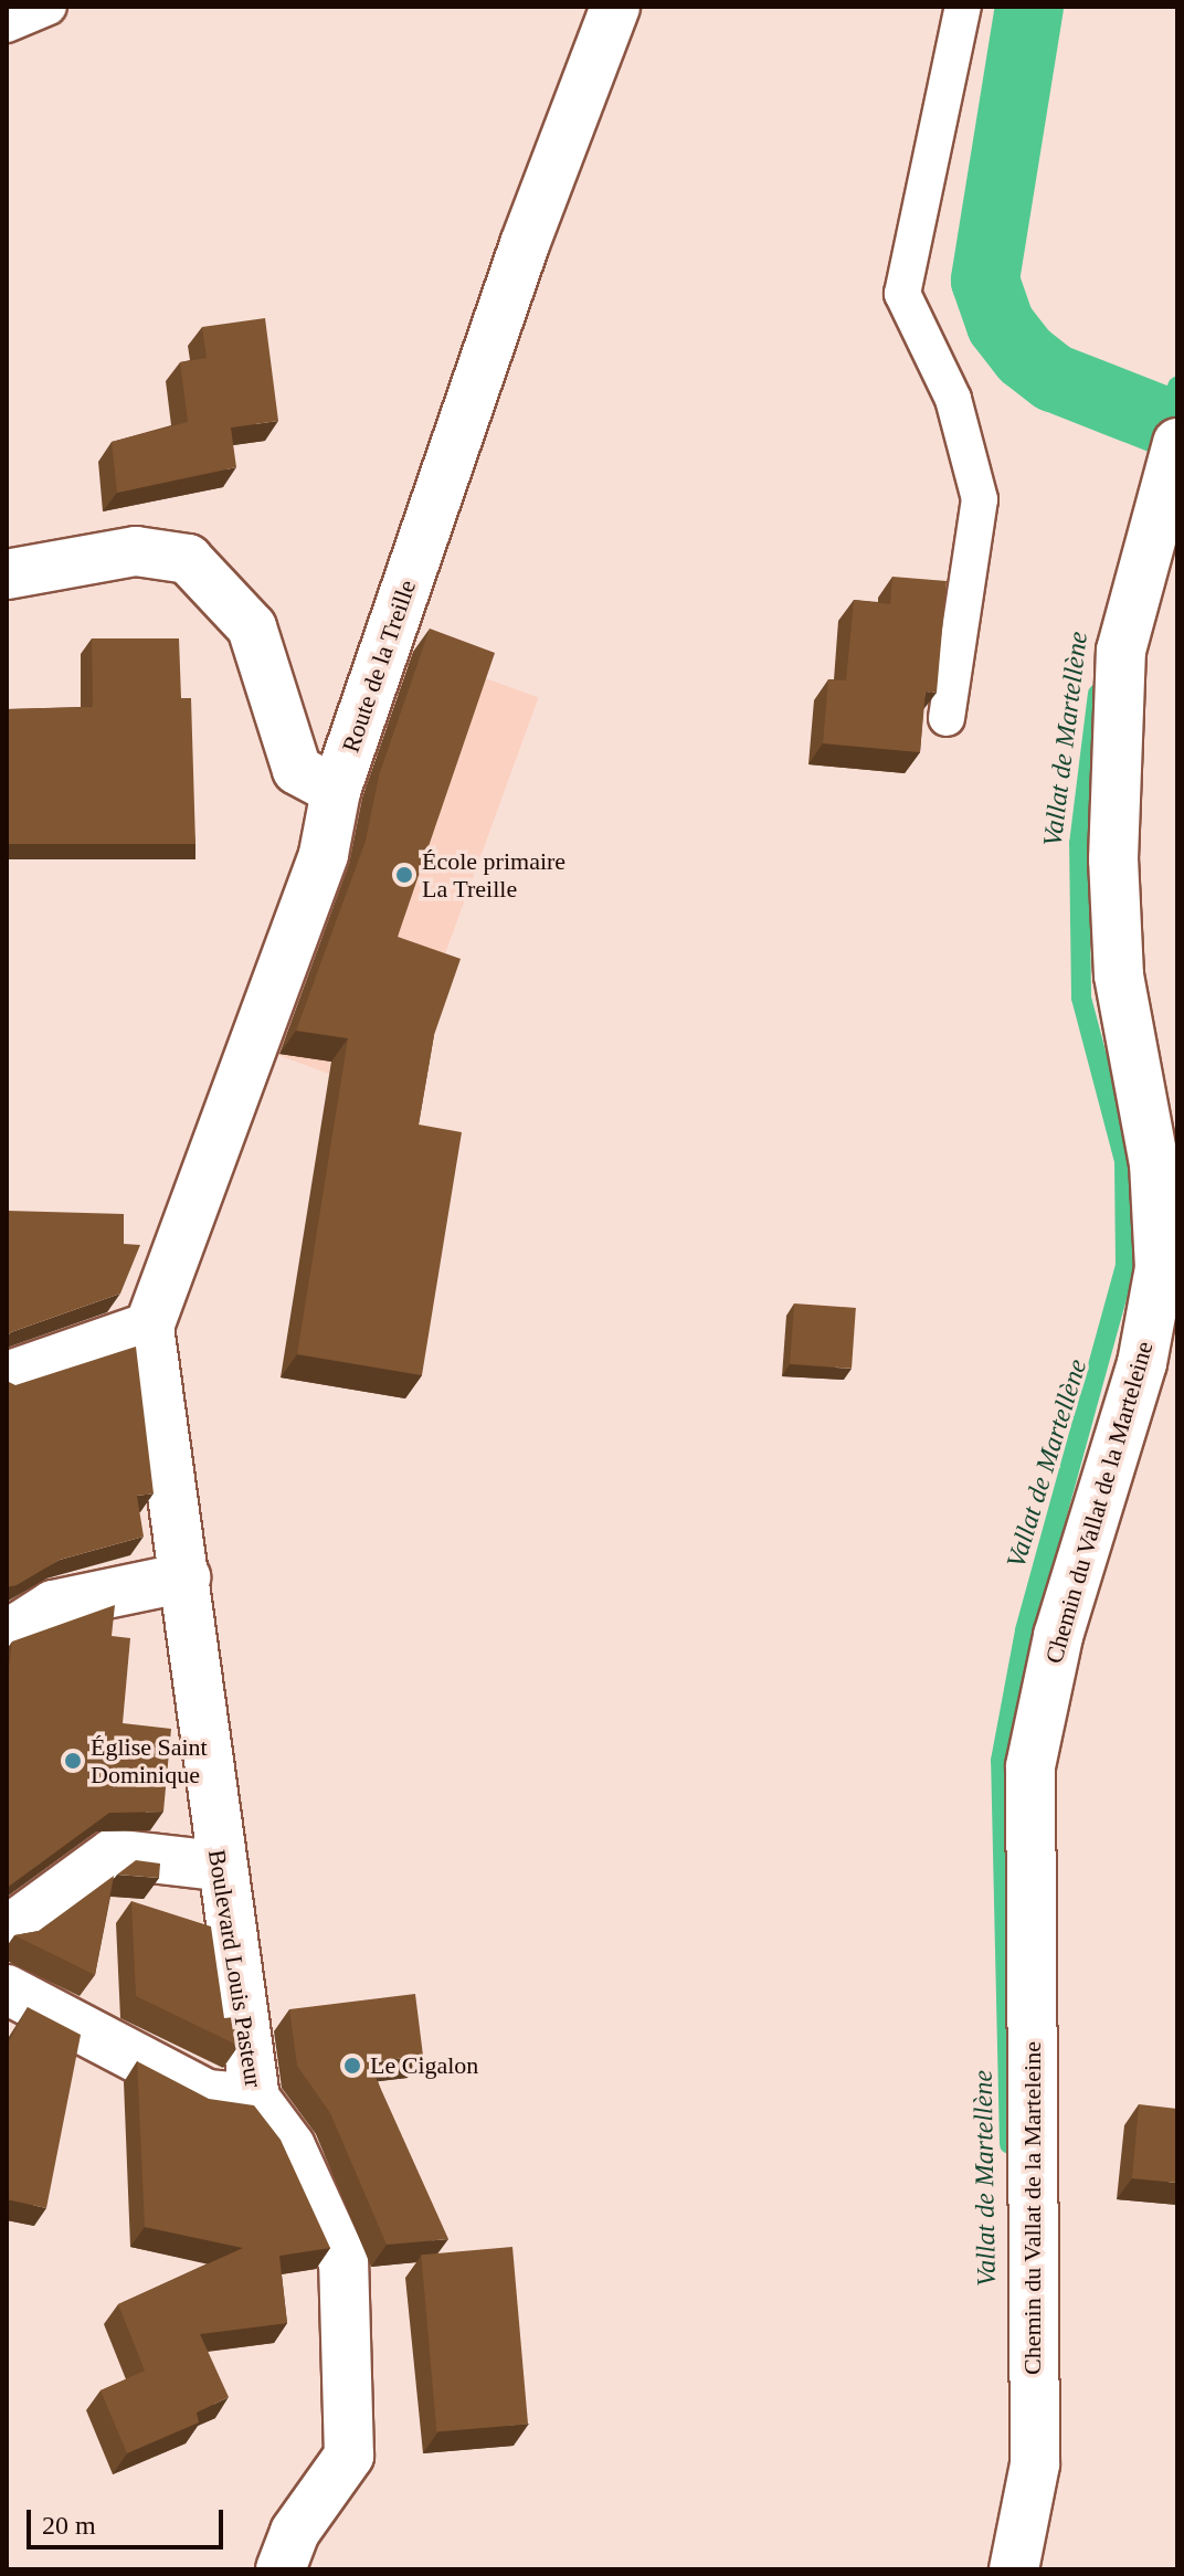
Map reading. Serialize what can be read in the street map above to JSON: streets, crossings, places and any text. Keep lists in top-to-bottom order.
{
  "streets": {
    "street": ["Route de la Treille", "Chemin du Vallat de la Marteleine", "Boulevard Louis Pasteur"]
  },
  "crossings": [
    ["Route de la Treille", "Boulevard Louis Pasteur"]
  ],
  "water": ["Vallat de Martellène"],
  "places": ["École primaire La Treille", "Église Saint Dominique", "Le Cigalon"],
  "scale_bar": "20 m"
}
